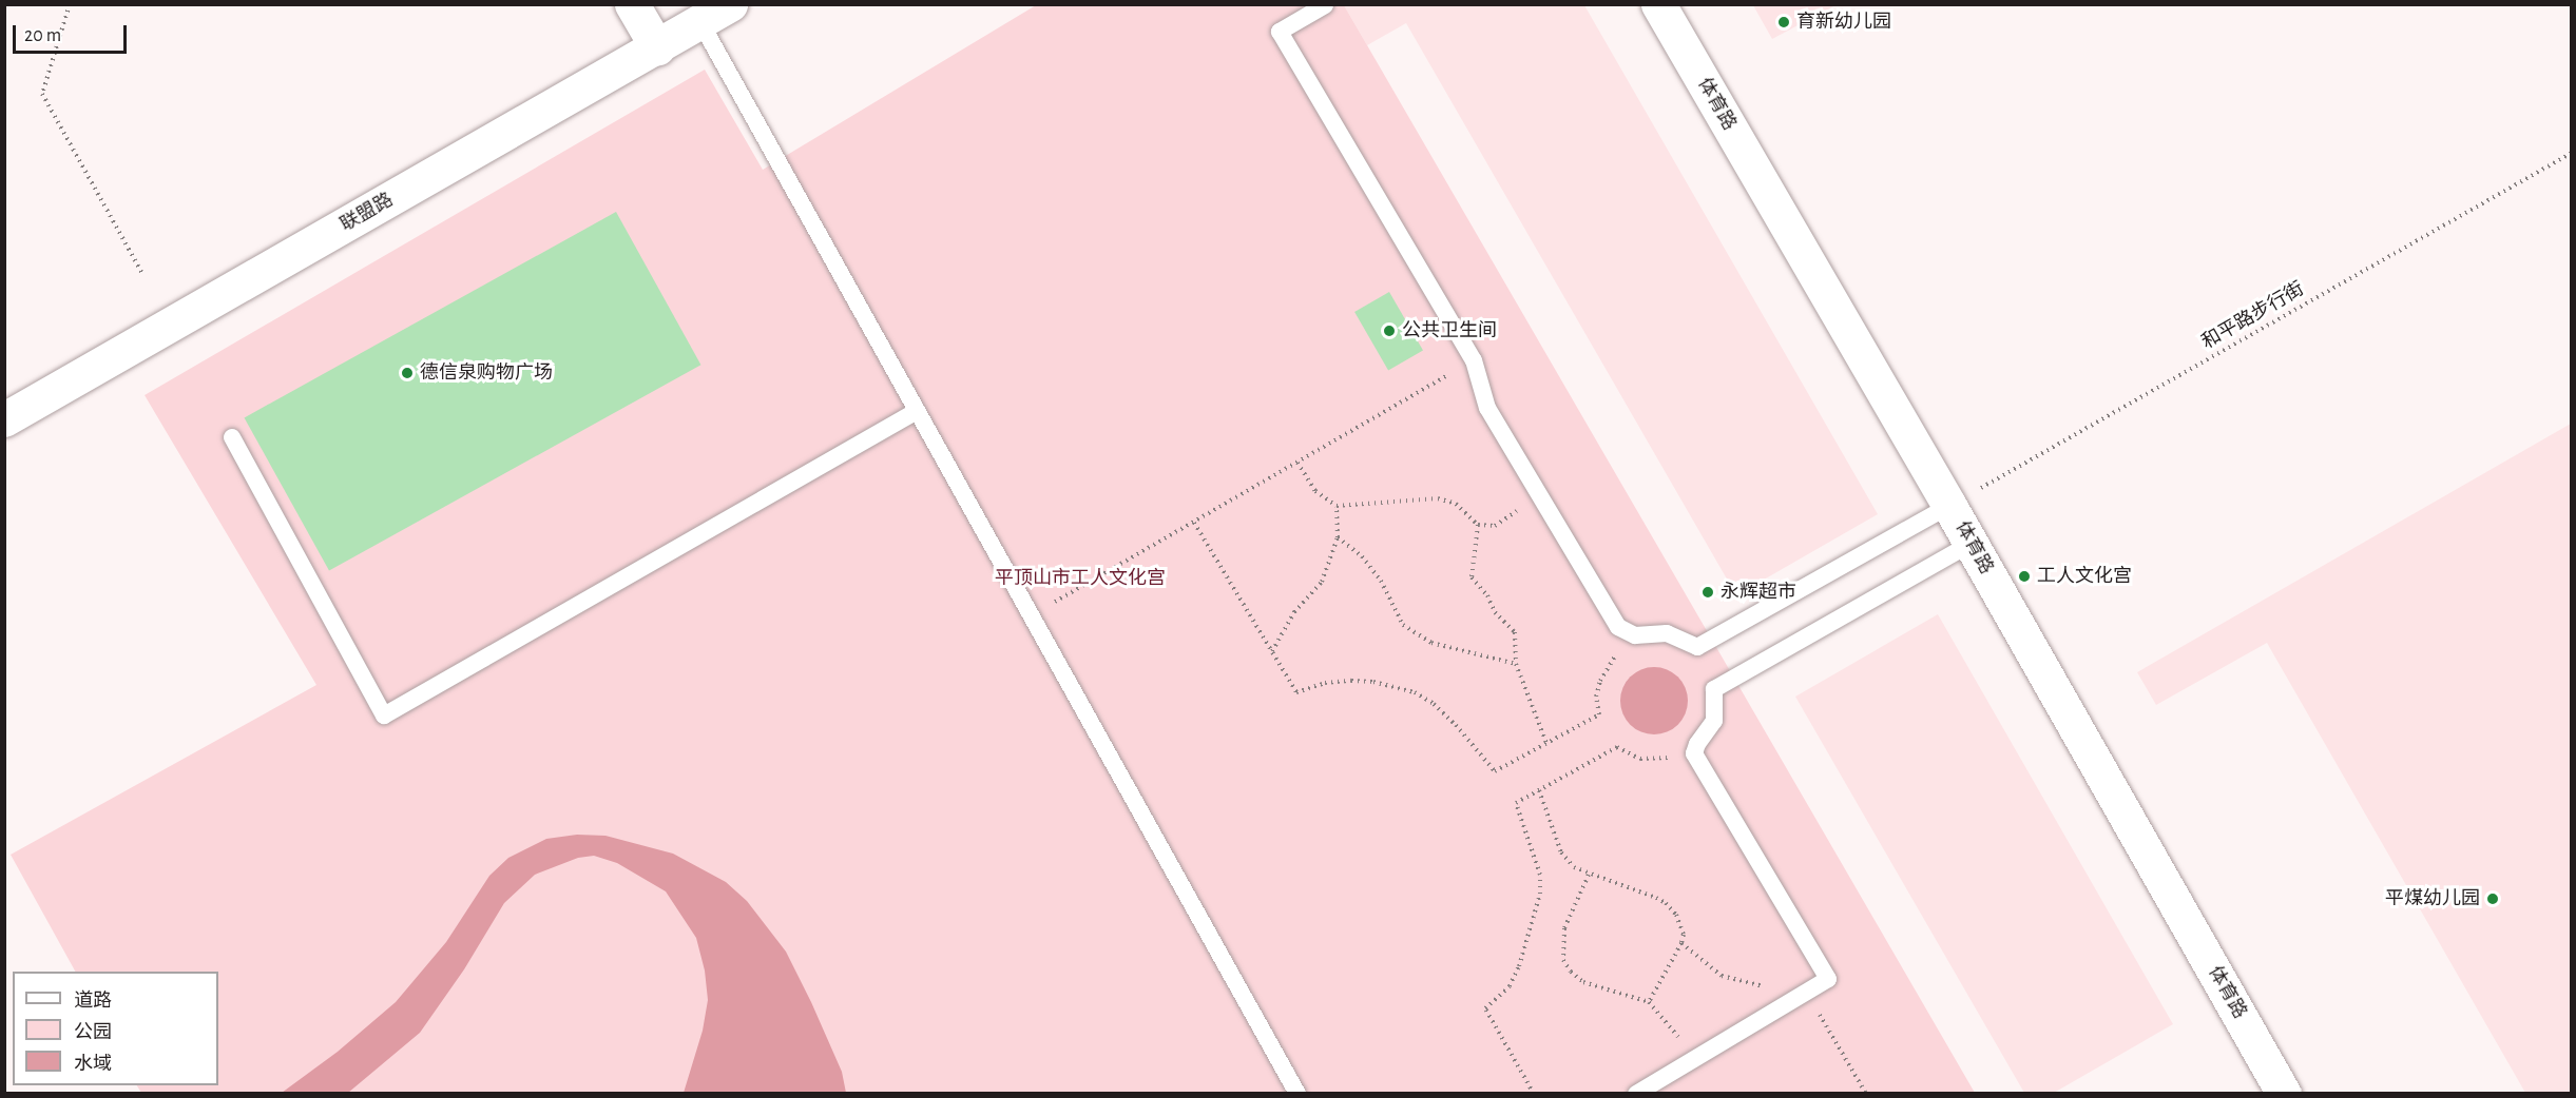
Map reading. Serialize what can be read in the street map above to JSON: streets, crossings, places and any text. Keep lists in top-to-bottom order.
{
  "streets": {
    "street": ["体育路", "联盟路"],
    "path": ["和平路步行街"]
  },
  "crossings": [
    ["体育路", "和平路步行街"]
  ],
  "parks": ["平顶山市工人文化宫"],
  "places": [
    "育新幼儿园",
    "公共卫生间",
    "德信泉购物广场",
    "工人文化宫",
    "永辉超市",
    "平煤幼儿园"
  ],
  "legend": ["道路", "公园", "水域"],
  "scale_bar": "20 m"
}
